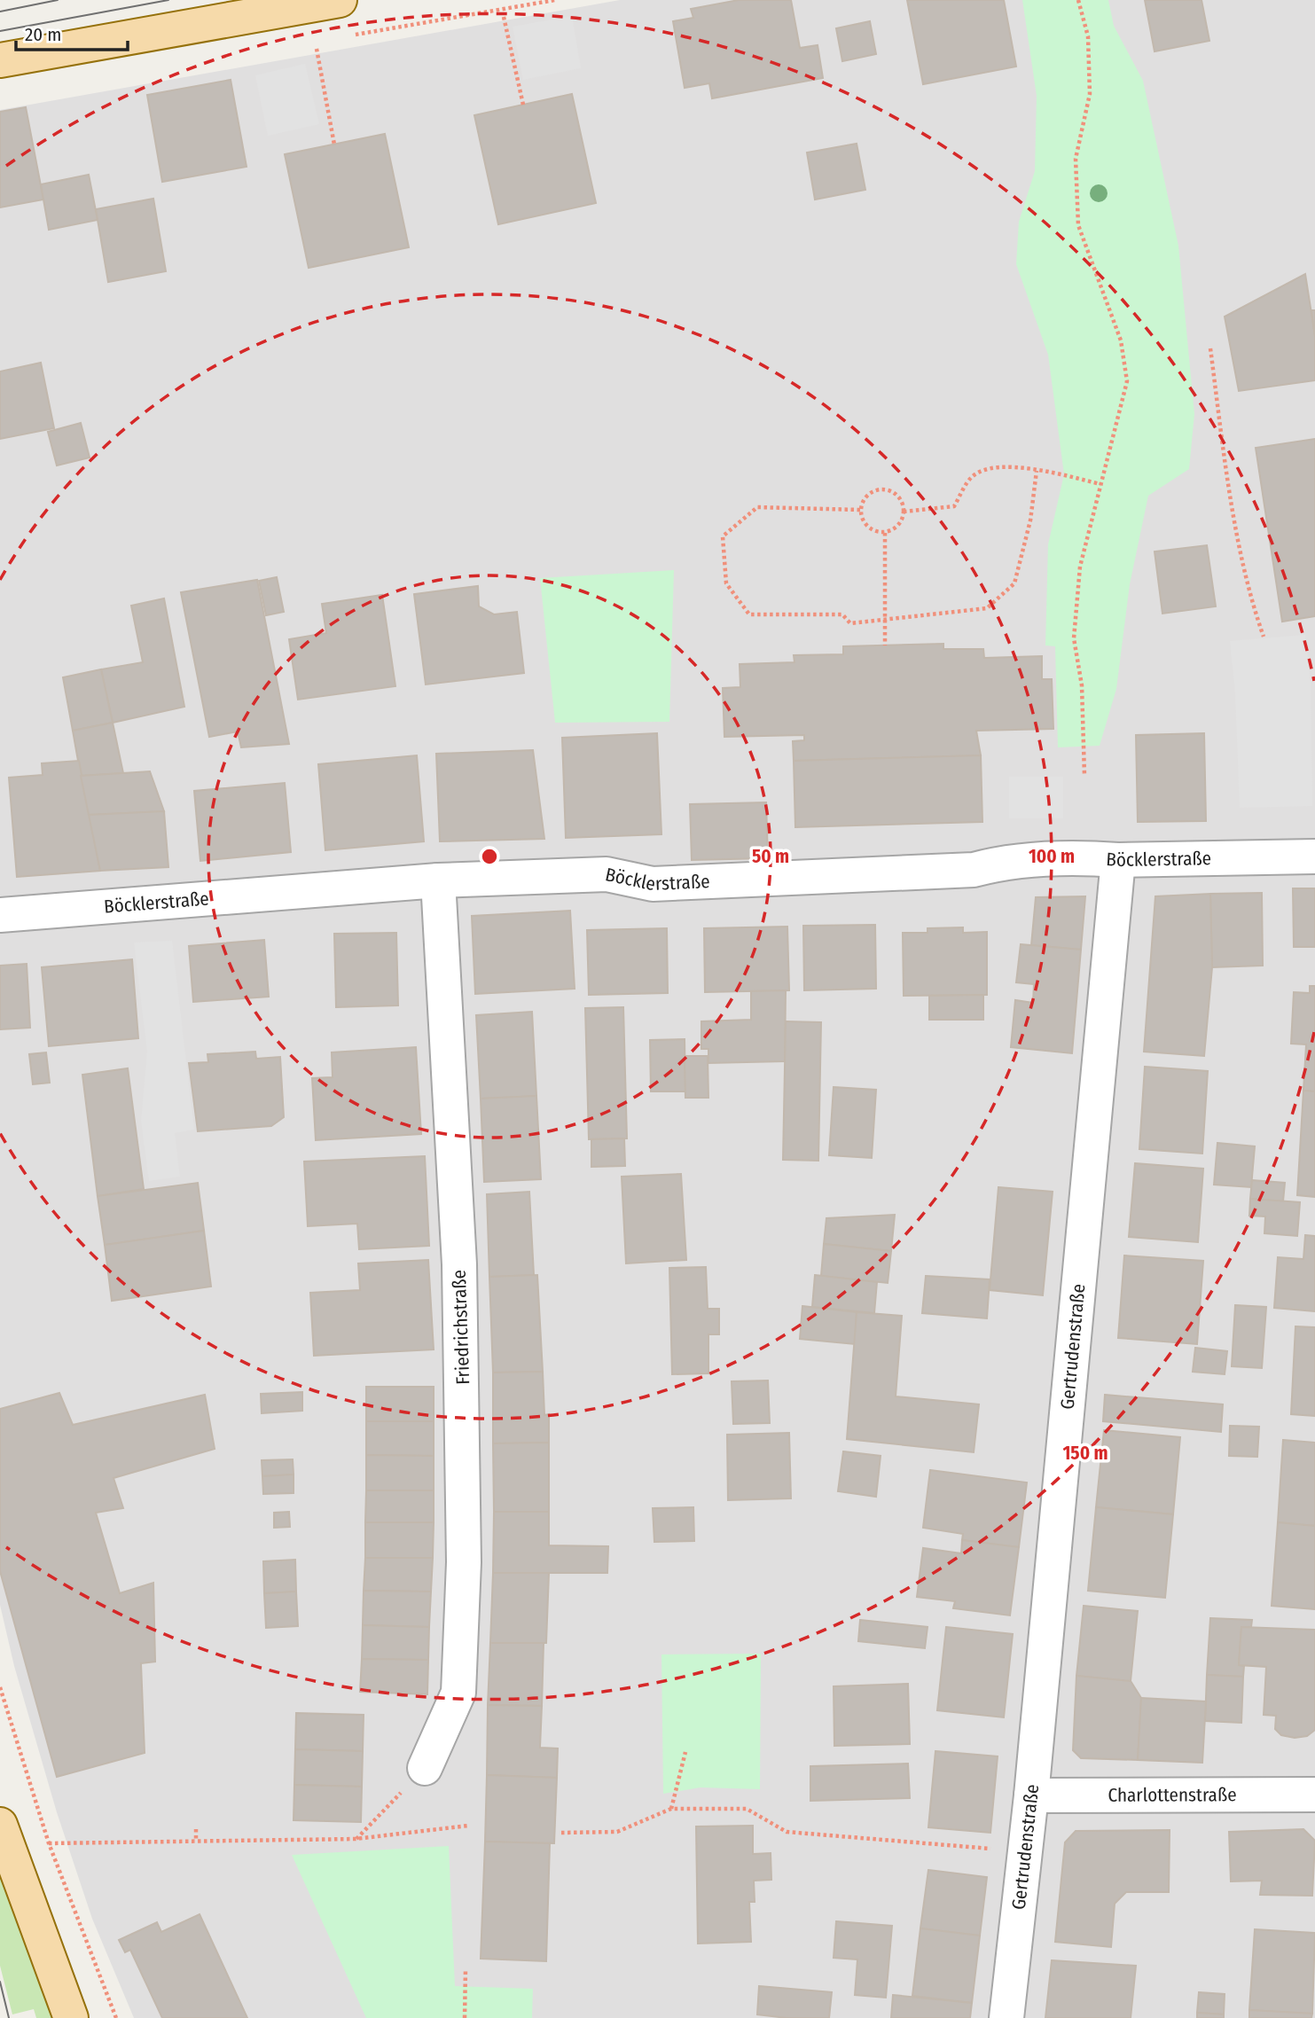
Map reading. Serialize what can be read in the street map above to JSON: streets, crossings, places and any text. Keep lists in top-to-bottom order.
{
  "streets": {
    "street": [
      "Böcklerstraße",
      "Friedrichstraße",
      "Gertrudenstraße",
      "Charlottenstraße"
    ]
  },
  "crossings": [
    ["Böcklerstraße", "Friedrichstraße"],
    ["Böcklerstraße", "Gertrudenstraße"],
    ["Gertrudenstraße", "Charlottenstraße"]
  ],
  "scale_bar": "20 m",
  "rings": ["50 m", "100 m", "150 m"]
}
